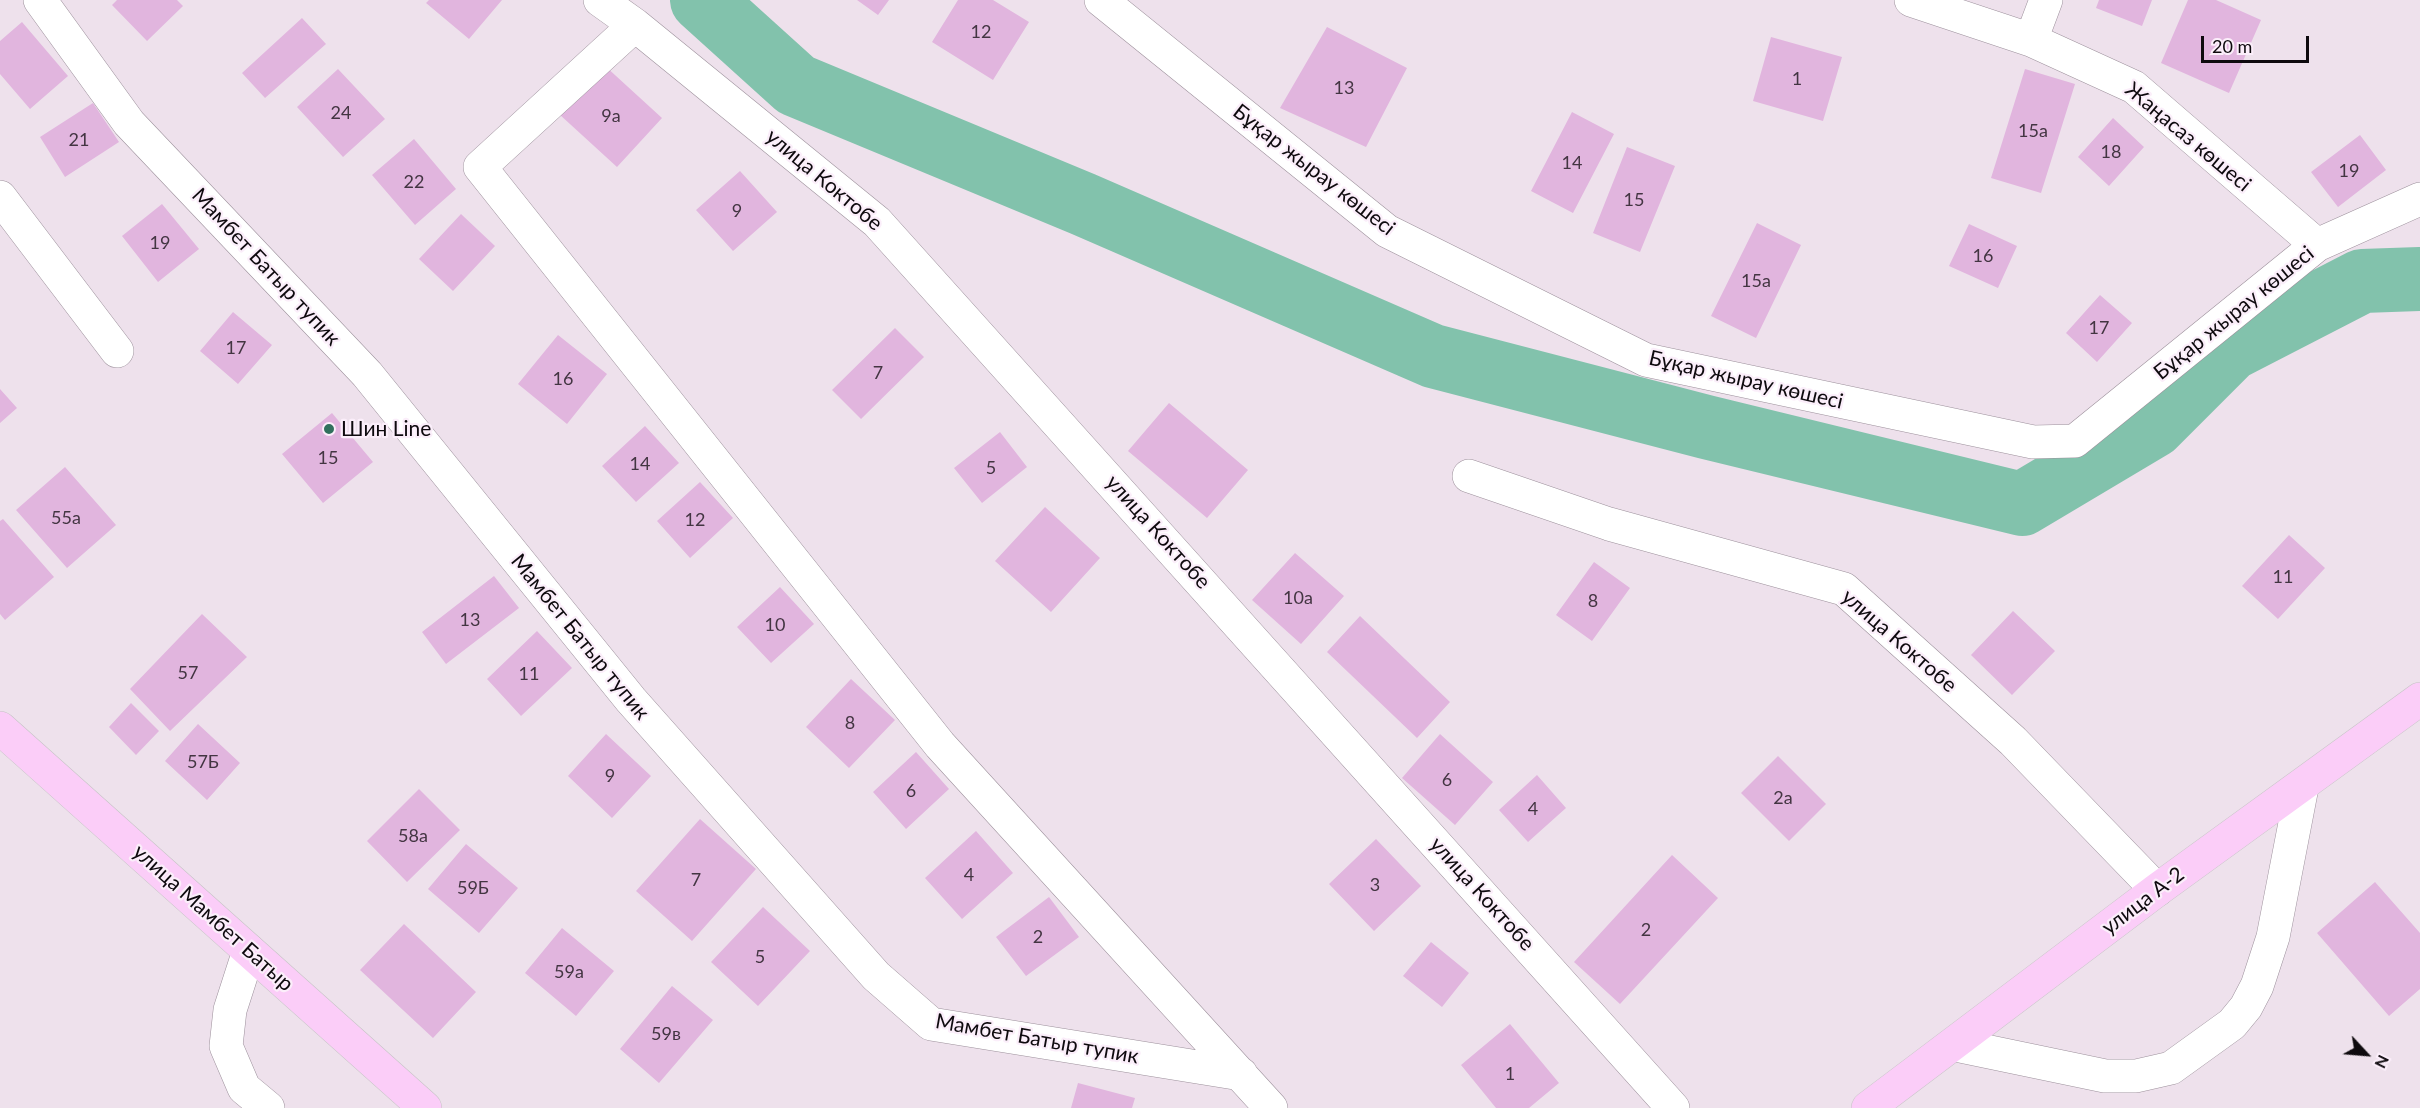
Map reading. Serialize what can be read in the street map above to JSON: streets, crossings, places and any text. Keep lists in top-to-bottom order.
{
  "streets": {
    "main road": ["улица А-2", "улица Мамбет Батыр"],
    "street": [
      "Жаңасаз көшесі",
      "Бұқар жырау көшесі",
      "улица Коктобе",
      "Мамбет Батыр тупик"
    ]
  },
  "crossings": [
    ["Жаңасаз көшесі", "Бұқар жырау көшесі"],
    ["улица Коктобе", "улица А-2"]
  ],
  "places": ["Шин Line"],
  "house_numbers": [
    "12",
    "1",
    "13",
    "24",
    "9а",
    "15а",
    "21",
    "18",
    "14",
    "19",
    "22",
    "15",
    "9",
    "19",
    "16",
    "15а",
    "17",
    "17",
    "7",
    "16",
    "15",
    "14",
    "5",
    "55а",
    "12",
    "11",
    "10а",
    "8",
    "13",
    "10",
    "57",
    "11",
    "8",
    "57Б",
    "9",
    "6",
    "6",
    "2а",
    "4",
    "58а",
    "4",
    "7",
    "3",
    "59Б",
    "2",
    "2",
    "5",
    "59а",
    "59в",
    "1"
  ],
  "scale_bar": "20 m",
  "north": "bottom right"
}
